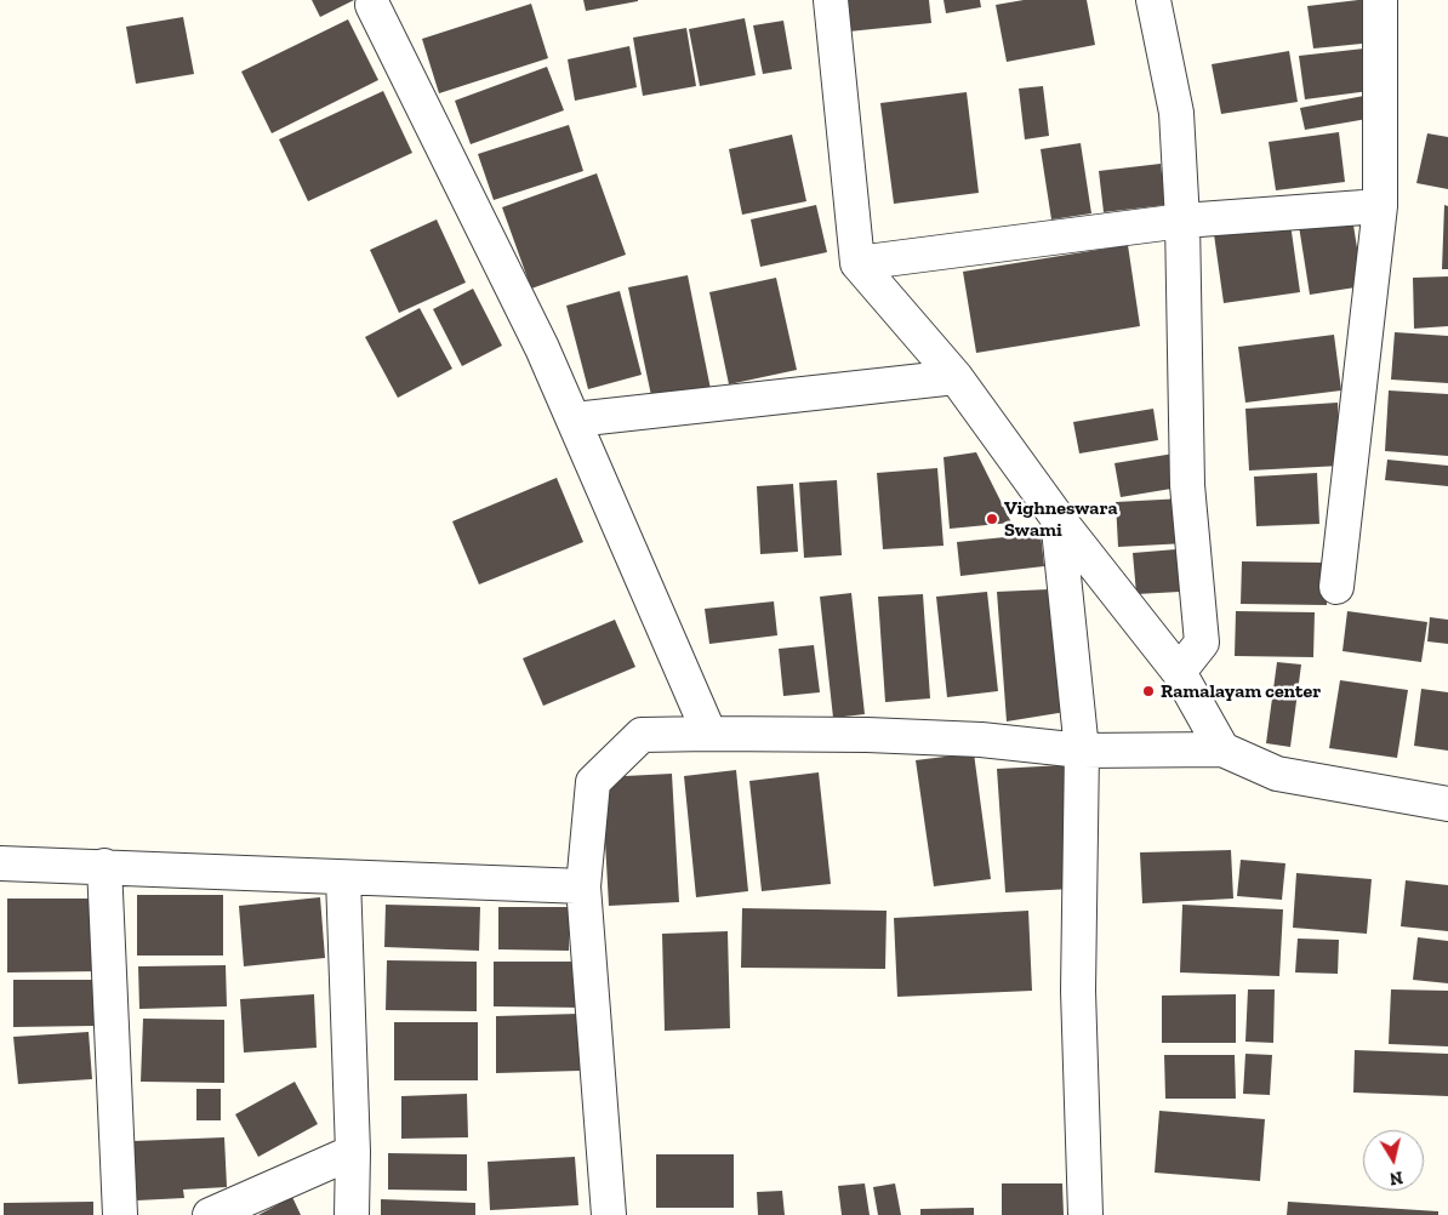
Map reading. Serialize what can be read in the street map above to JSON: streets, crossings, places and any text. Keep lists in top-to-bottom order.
{
  "places": ["Vighneswara Swami", "Ramalayam center"],
  "north": "bottom"
}
